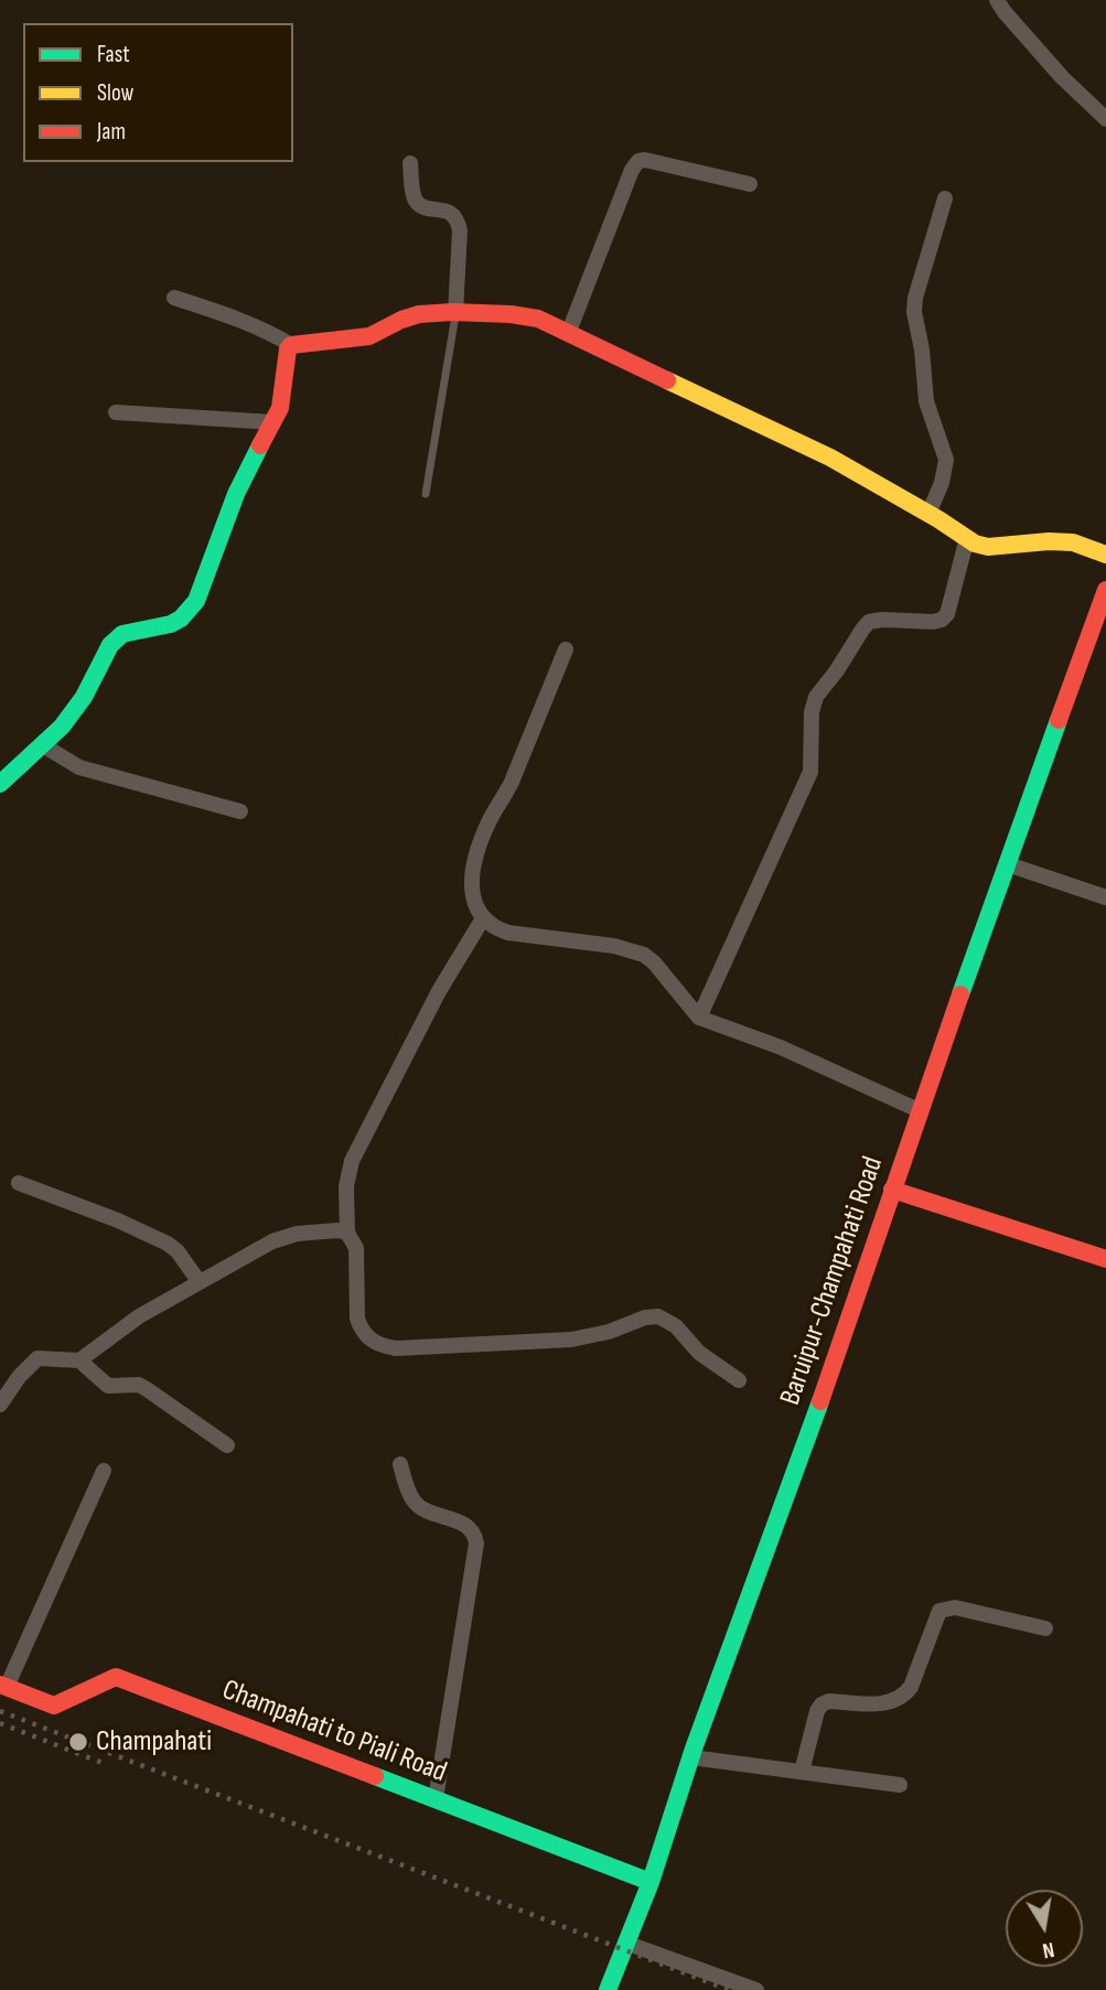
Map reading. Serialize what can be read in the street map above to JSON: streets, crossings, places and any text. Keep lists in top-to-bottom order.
{
  "streets": {
    "street": ["Baruipur-Champahati Road", "Champahati to Piali Road"]
  },
  "crossings": [
    ["Baruipur-Champahati Road", "Champahati to Piali Road"]
  ],
  "places": ["Champahati"],
  "legend": ["Fast", "Slow", "Jam"],
  "north": "bottom"
}
